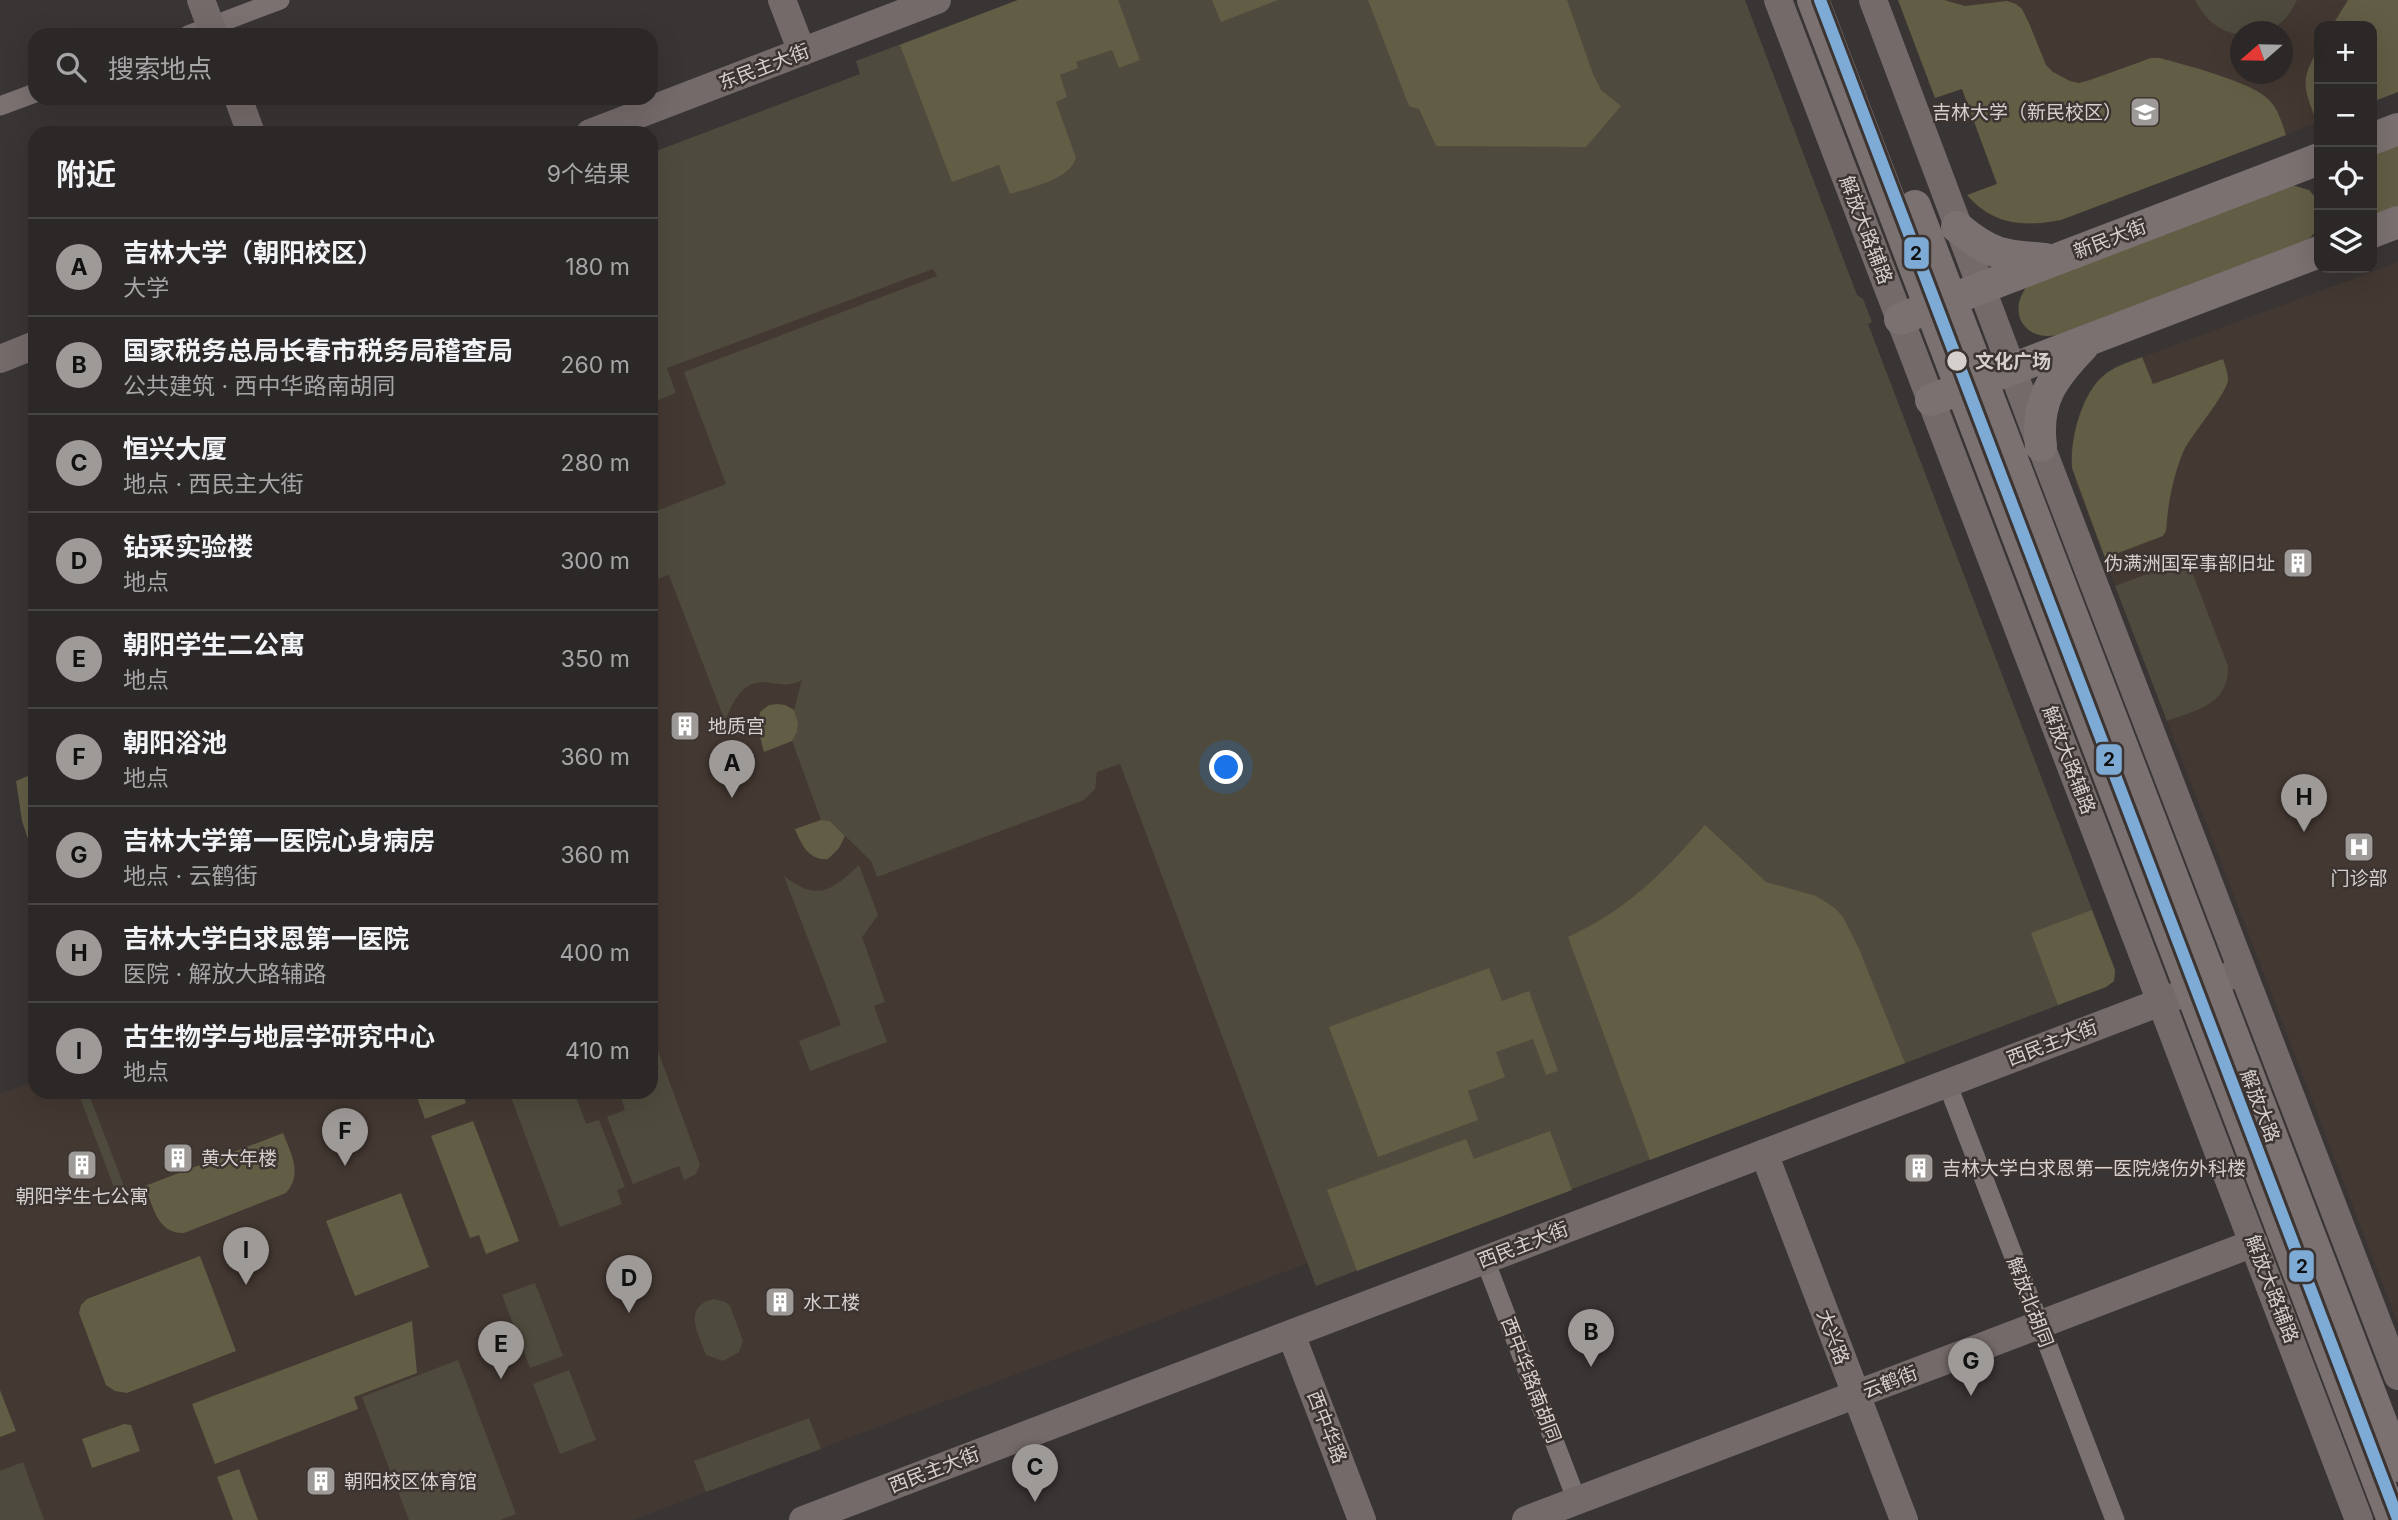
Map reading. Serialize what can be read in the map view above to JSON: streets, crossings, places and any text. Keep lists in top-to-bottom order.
{
  "streets": {
    "main road": ["新民大街", "解放大路"],
    "street": [
      "东民主大街",
      "解放大路辅路",
      "西民主大街",
      "解放北胡同",
      "大兴路",
      "西中华路南胡同",
      "云鹤街",
      "西中华路"
    ]
  },
  "crossings": [
    ["解放大路辅路", "新民大街"],
    ["解放大路辅路", "西民主大街"],
    ["解放大路辅路", "云鹤街"],
    ["新民大街", "解放大路"],
    ["西民主大街", "解放大路"],
    ["西民主大街", "解放北胡同"],
    ["西民主大街", "大兴路"],
    ["西民主大街", "西中华路南胡同"],
    ["西民主大街", "西中华路"],
    ["解放北胡同", "云鹤街"],
    ["大兴路", "云鹤街"],
    ["西中华路南胡同", "云鹤街"]
  ],
  "places": {
    "school or university": ["吉林大学（新民校区）"],
    "other": ["文化广场"],
    "building": [
      "伪满洲国军事部旧址",
      "地质宫",
      "黄大年楼",
      "朝阳学生七公寓",
      "吉林大学白求恩第一医院烧伤外科楼",
      "水工楼",
      "朝阳校区体育馆"
    ],
    "hospital": ["门诊部"]
  },
  "lines": ["transit line 2"],
  "north": "left",
  "page": {
    "map_buttons": ["+", "−"],
    "search": "搜索地点",
    "heading": ["附近", "9个结果"],
    "list": [
      {
        "mark": "A",
        "name": "吉林大学（朝阳校区）",
        "note": "大学",
        "value": "180 m"
      },
      {
        "mark": "B",
        "name": "国家税务总局长春市税务局稽查局",
        "note": "公共建筑 · 西中华路南胡同",
        "value": "260 m"
      },
      {
        "mark": "C",
        "name": "恒兴大厦",
        "note": "地点 · 西民主大街",
        "value": "280 m"
      },
      {
        "mark": "D",
        "name": "钻采实验楼",
        "note": "地点",
        "value": "300 m"
      },
      {
        "mark": "E",
        "name": "朝阳学生二公寓",
        "note": "地点",
        "value": "350 m"
      },
      {
        "mark": "F",
        "name": "朝阳浴池",
        "note": "地点",
        "value": "360 m"
      },
      {
        "mark": "G",
        "name": "吉林大学第一医院心身病房",
        "note": "地点 · 云鹤街",
        "value": "360 m"
      },
      {
        "mark": "H",
        "name": "吉林大学白求恩第一医院",
        "note": "医院 · 解放大路辅路",
        "value": "400 m"
      },
      {
        "mark": "I",
        "name": "古生物学与地层学研究中心",
        "note": "地点",
        "value": "410 m"
      }
    ],
    "pins": [
      "A",
      "H",
      "F",
      "I",
      "D",
      "B",
      "E",
      "G",
      "C"
    ]
  }
}
